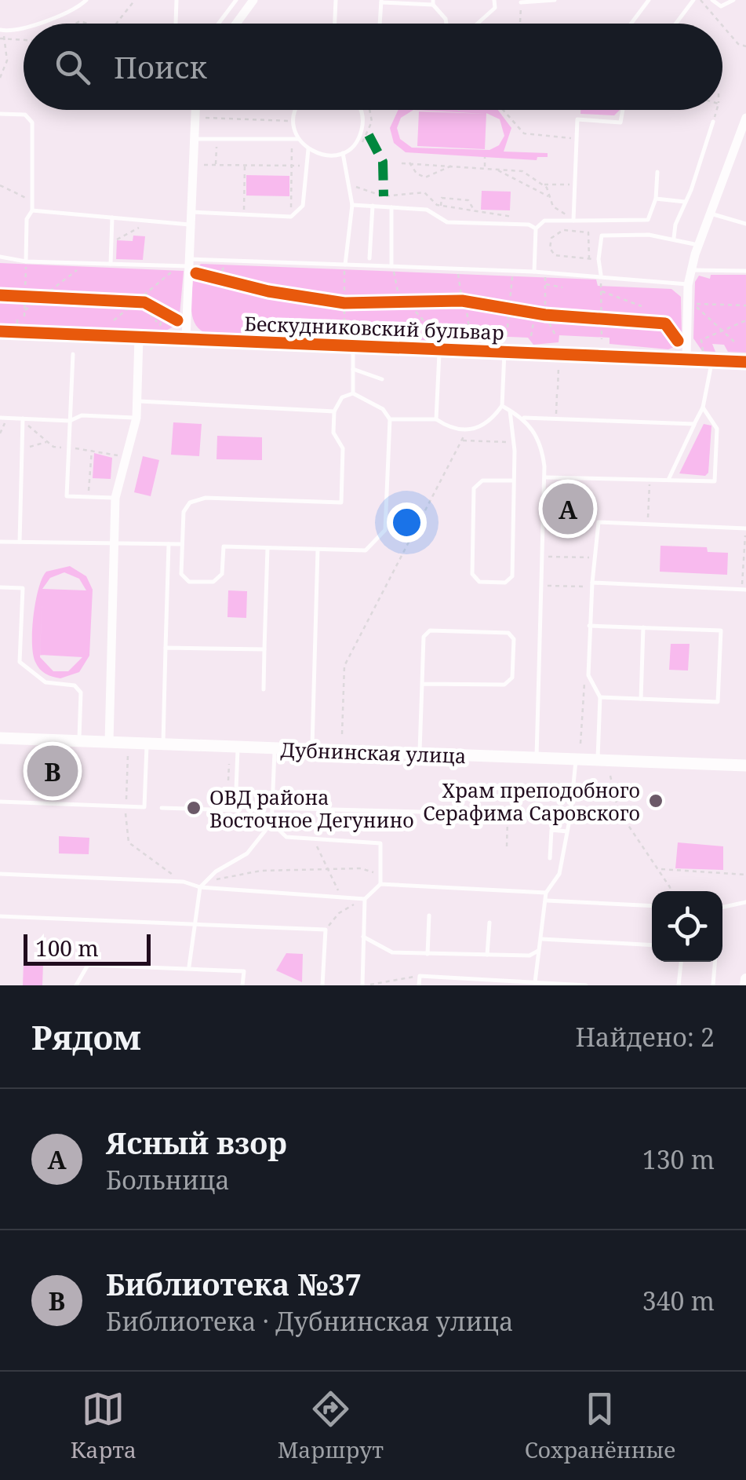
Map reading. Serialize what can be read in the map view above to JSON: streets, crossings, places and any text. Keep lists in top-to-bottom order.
{
  "streets": {
    "main road": ["Дубнинская улица"],
    "street": ["Бескудниковский бульвар"]
  },
  "places": ["Храм преподобного Серафима Саровского", "ОВД района Восточное Дегунино"],
  "scale_bar": "100 m",
  "page": {
    "search": "Поиск",
    "pins": ["A", "B"],
    "scale": "100 m",
    "heading": ["Рядом", "Найдено: 2"],
    "list": [
      {
        "mark": "A",
        "name": "Ясный взор",
        "note": "Больница",
        "value": "130 m"
      },
      {
        "mark": "B",
        "name": "Библиотека №37",
        "note": "Библиотека · Дубнинская улица",
        "value": "340 m"
      }
    ],
    "nav": ["Карта", "Маршрут", "Сохранённые"]
  }
}
